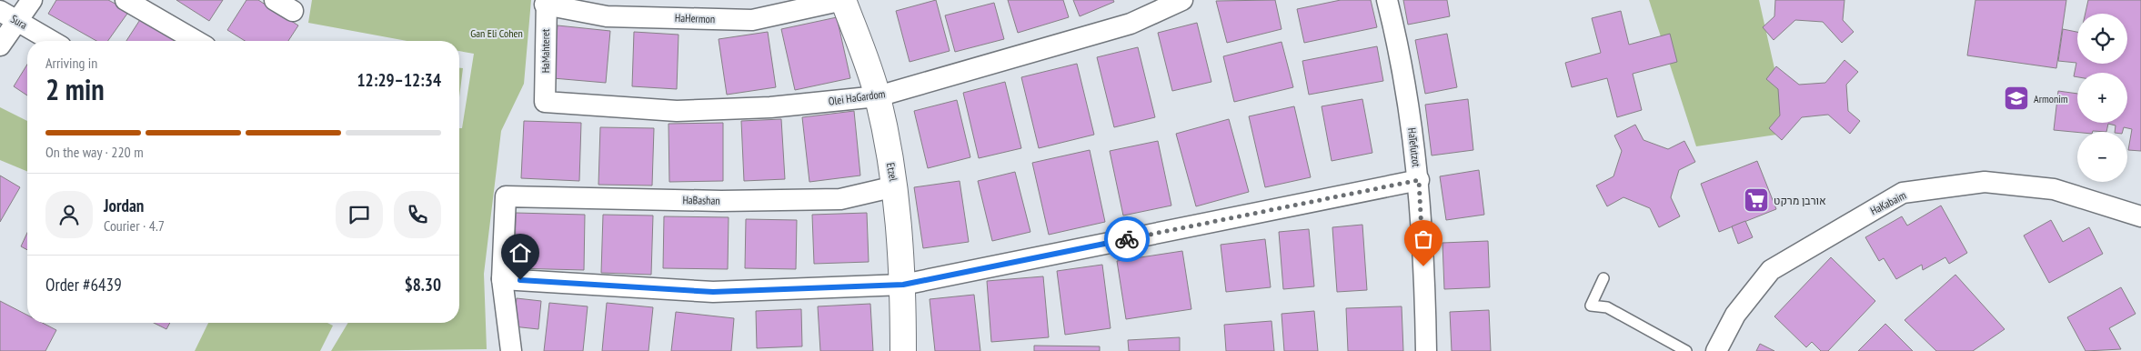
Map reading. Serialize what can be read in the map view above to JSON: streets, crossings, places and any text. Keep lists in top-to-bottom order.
{
  "streets": {
    "street": [
      "HaHermon",
      "Sura",
      "HaMahteret",
      "Olei HaGardom",
      "HaTefutzot",
      "Etzel",
      "HaBashan",
      "HaKabaim"
    ]
  },
  "crossings": [
    ["HaHermon", "HaMahteret"],
    ["HaHermon", "Etzel"],
    ["HaMahteret", "Olei HaGardom"],
    ["Olei HaGardom", "Etzel"],
    ["Etzel", "HaBashan"]
  ],
  "parks": ["Gan Eli Cohen"],
  "places": {
    "school or university": ["Armonim"],
    "supermarket": ["אורבן מרקט"]
  },
  "page": {
    "map_buttons": ["+", "−"],
    "heading": ["2 min", "Arriving in", "12:29–12:34"],
    "panel": [
      "Jordan",
      "Courier · 4.7",
      "Order #6439",
      "$8.30"
    ],
    "bar": "On the way · 220 m"
  }
}
